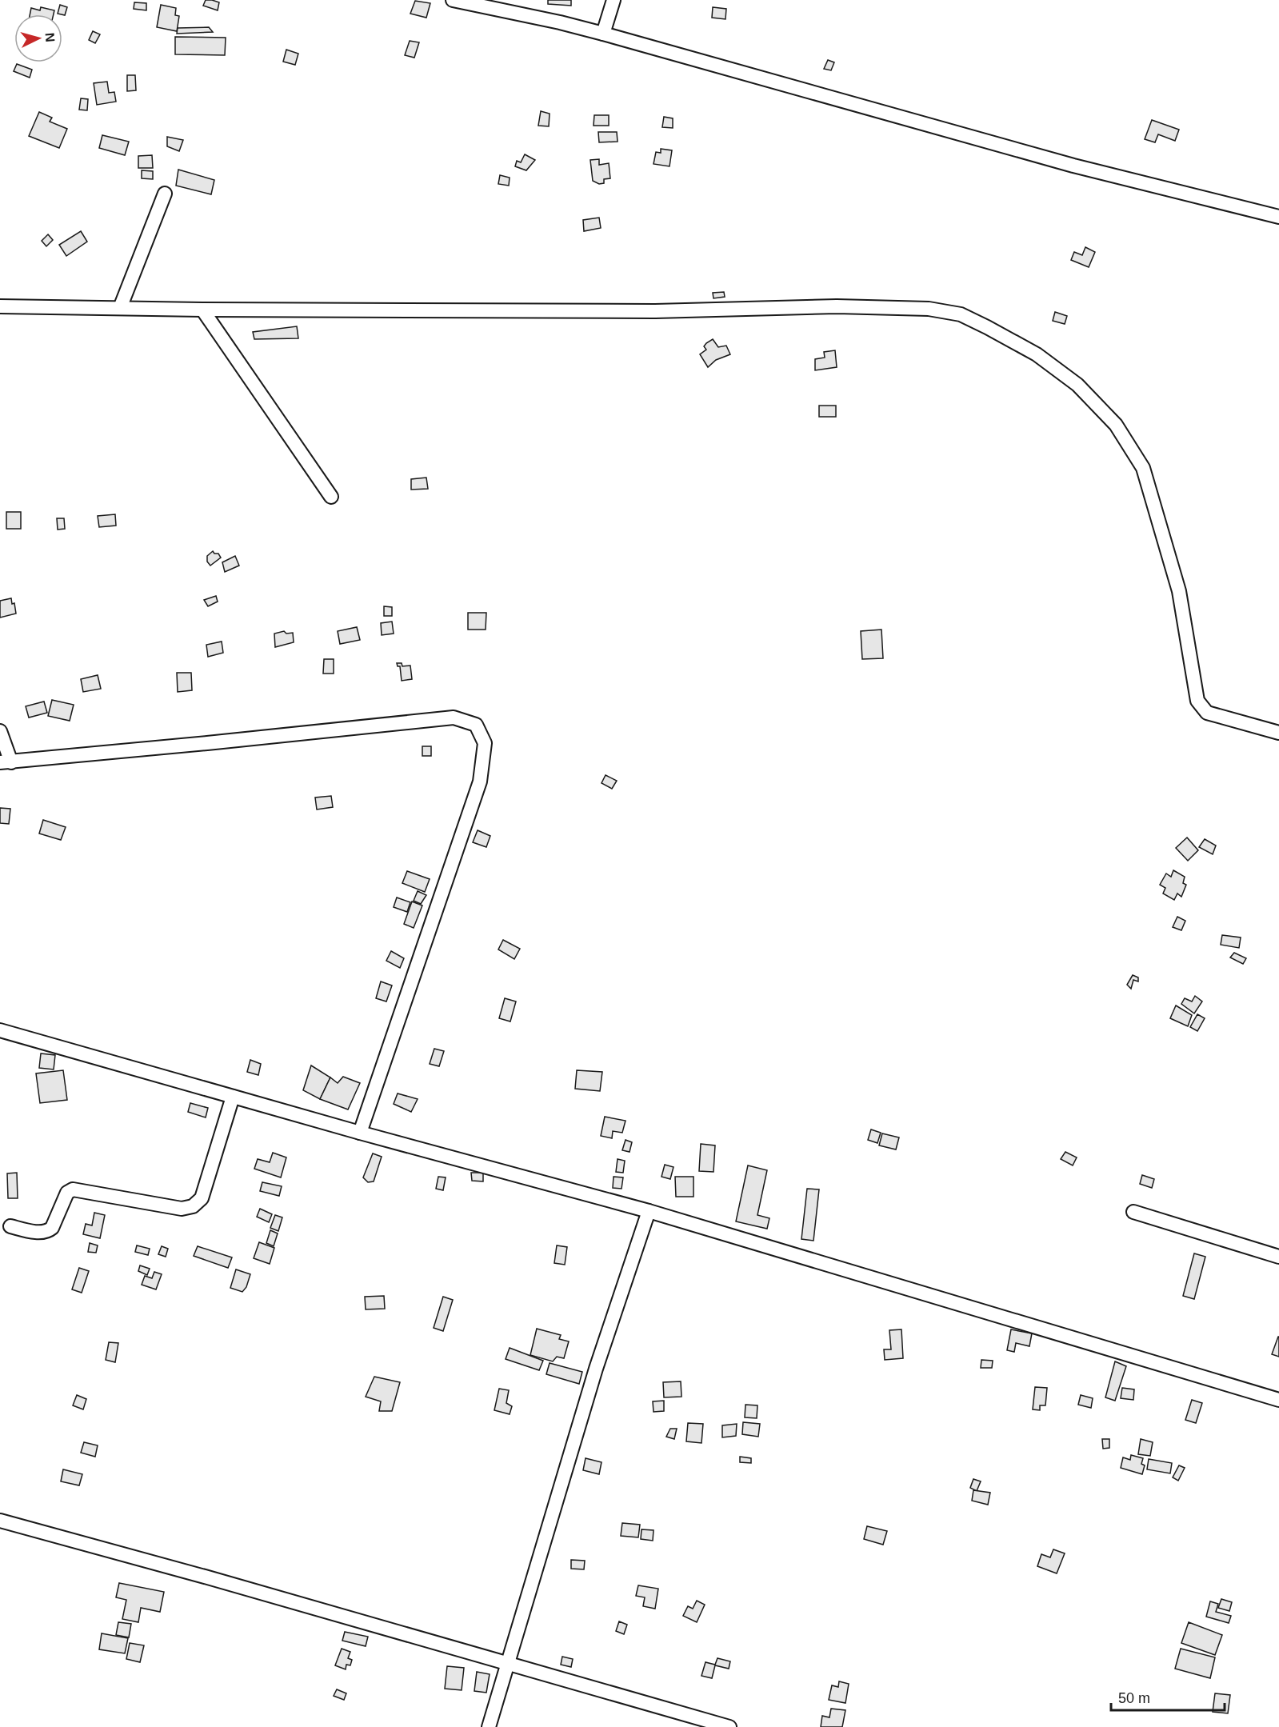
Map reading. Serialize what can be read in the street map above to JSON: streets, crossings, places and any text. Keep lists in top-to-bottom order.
{
  "scale_bar": "50 m",
  "north": "right"
}
